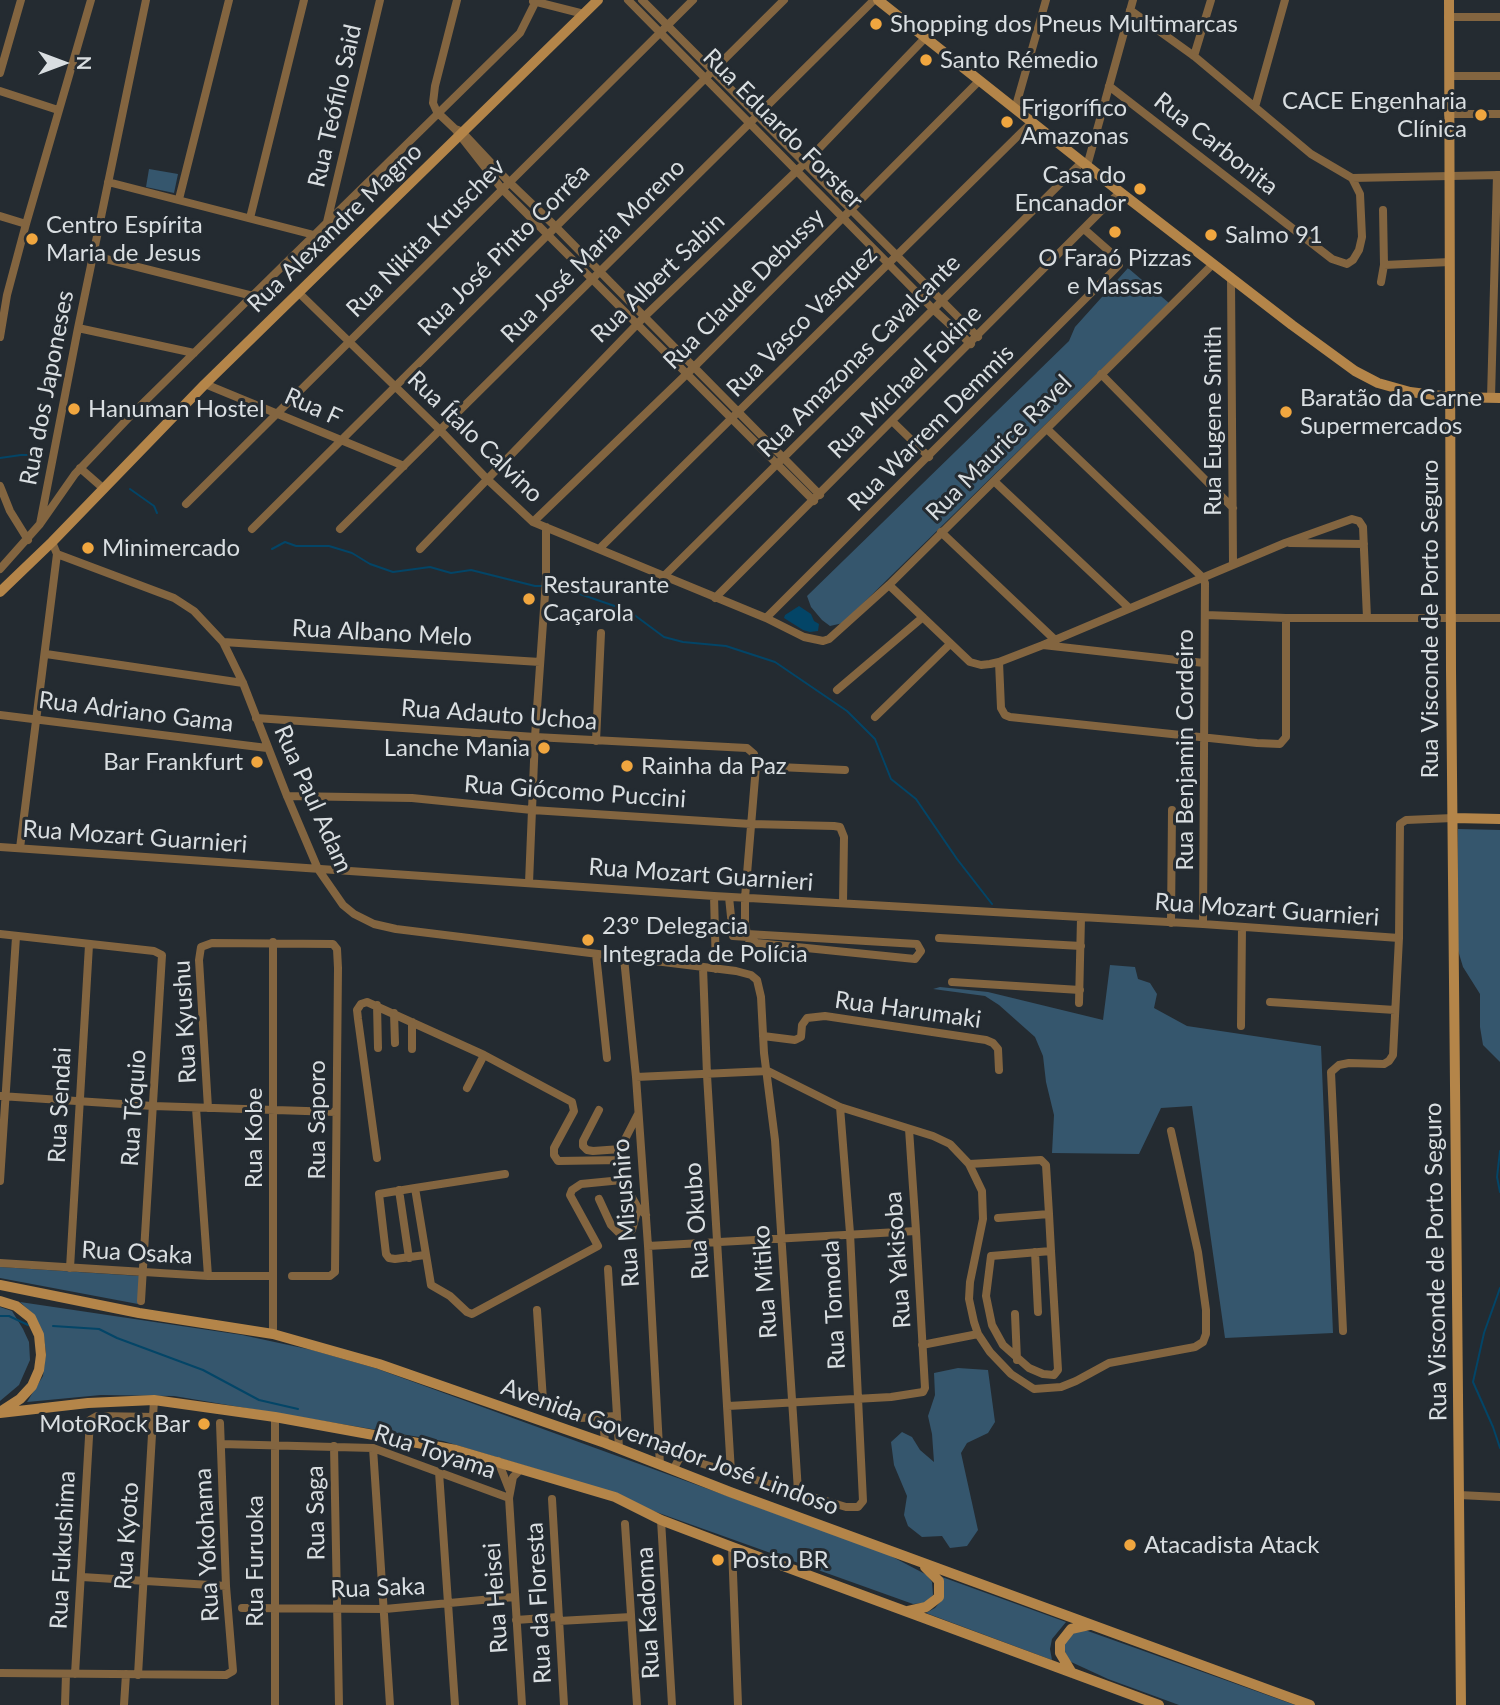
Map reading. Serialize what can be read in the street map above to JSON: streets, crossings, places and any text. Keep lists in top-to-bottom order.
{
  "streets": {
    "main road": ["Rua Alexandre Magno", "Rua Visconde de Porto Seguro", "Avenida Governador José Lindoso"],
    "street": [
      "Rua Teófilo Said",
      "Rua Eduardo Forster",
      "Rua Carbonita",
      "Rua Nikita Kruschev",
      "Rua José Pinto Corrêa",
      "Rua José Maria Moreno",
      "Rua Albert Sabin",
      "Rua Claude Debussy",
      "Rua Vasco Vasquez",
      "Rua Amazonas Cavalcante",
      "Rua Michael Fokine",
      "Rua dos Japoneses",
      "Rua F",
      "Rua Eugene Smith",
      "Rua Warrem Demmis",
      "Rua Ítalo Calvino",
      "Rua Maurice Ravel",
      "Rua Albano Melo",
      "Rua Adriano Gama",
      "Rua Adauto Uchoa",
      "Rua Benjamin Cordeiro",
      "Rua Giócomo Puccini",
      "Rua Paul Adam",
      "Rua Mozart Guarnieri",
      "Rua Harumaki",
      "Rua Kyushu",
      "Rua Sendai",
      "Rua Tóquio",
      "Rua Saporo",
      "Rua Kobe",
      "Rua Misushiro",
      "Rua Okubo",
      "Rua Osaka",
      "Rua Yakisoba",
      "Rua Mitiko",
      "Rua Tomoda",
      "Rua Toyama",
      "Rua Saga",
      "Rua Kyoto",
      "Rua Yokohama",
      "Rua Fukushima",
      "Rua Furuoka",
      "Rua Saka",
      "Rua Heisei",
      "Rua da Floresta",
      "Rua Kadoma"
    ]
  },
  "crossings": [
    ["Rua Eduardo Forster", "Rua Nikita Kruschev"],
    ["Rua Eduardo Forster", "Rua José Pinto Corrêa"],
    ["Rua Eduardo Forster", "Rua José Maria Moreno"],
    ["Rua Eduardo Forster", "Rua Albert Sabin"],
    ["Rua Eduardo Forster", "Rua Claude Debussy"],
    ["Rua Eduardo Forster", "Rua Vasco Vasquez"],
    ["Rua Eduardo Forster", "Rua Amazonas Cavalcante"],
    ["Rua Eduardo Forster", "Rua Michael Fokine"],
    ["Rua Alexandre Magno", "Rua F"],
    ["Rua Alexandre Magno", "Rua Ítalo Calvino"],
    ["Rua Nikita Kruschev", "Rua F"],
    ["Rua Nikita Kruschev", "Rua Ítalo Calvino"],
    ["Rua José Pinto Corrêa", "Rua F"],
    ["Rua José Pinto Corrêa", "Rua Ítalo Calvino"],
    ["Rua José Maria Moreno", "Rua F"],
    ["Rua José Maria Moreno", "Rua Ítalo Calvino"],
    ["Rua Albert Sabin", "Rua Ítalo Calvino"],
    ["Rua Claude Debussy", "Rua Ítalo Calvino"],
    ["Rua Vasco Vasquez", "Rua Ítalo Calvino"],
    ["Rua Amazonas Cavalcante", "Rua Ítalo Calvino"],
    ["Rua Michael Fokine", "Rua Warrem Demmis"],
    ["Rua Michael Fokine", "Rua Ítalo Calvino"],
    ["Rua Warrem Demmis", "Rua Ítalo Calvino"],
    ["Rua Ítalo Calvino", "Rua Maurice Ravel"],
    ["Rua Albano Melo", "Rua Paul Adam"],
    ["Rua Adriano Gama", "Rua Paul Adam"],
    ["Rua Adauto Uchoa", "Rua Paul Adam"],
    ["Rua Benjamin Cordeiro", "Rua Mozart Guarnieri"],
    ["Rua Giócomo Puccini", "Rua Paul Adam"],
    ["Rua Giócomo Puccini", "Rua Mozart Guarnieri"],
    ["Rua Paul Adam", "Rua Mozart Guarnieri"],
    ["Rua Paul Adam", "Rua Harumaki"],
    ["Rua Paul Adam", "Rua Misushiro"],
    ["Rua Paul Adam", "Rua Okubo"],
    ["Rua Kyushu", "Rua Saporo"],
    ["Rua Kyushu", "Rua Kobe"],
    ["Rua Sendai", "Rua Tóquio"],
    ["Rua Sendai", "Rua Osaka"],
    ["Rua Tóquio", "Rua Osaka"],
    ["Rua Saporo", "Rua Kobe"],
    ["Rua Kobe", "Rua Osaka"],
    ["Rua Kobe", "Avenida Governador José Lindoso"],
    ["Rua Misushiro", "Avenida Governador José Lindoso"],
    ["Rua Yakisoba", "Rua Tomoda"],
    ["Rua Mitiko", "Rua Tomoda"],
    ["Rua Toyama", "Rua Saga"],
    ["Rua Toyama", "Rua Yokohama"],
    ["Rua Toyama", "Rua Furuoka"],
    ["Rua Toyama", "Rua Heisei"],
    ["Rua Saga", "Rua Saka"],
    ["Rua Kyoto", "Rua Yokohama"],
    ["Rua Kyoto", "Rua Fukushima"],
    ["Rua Furuoka", "Rua Saka"],
    ["Rua Saka", "Rua Heisei"]
  ],
  "places": [
    "Shopping dos Pneus Multimarcas",
    "Santo Rémedio",
    "CACE Engenharia Clínica",
    "Frigorífico Amazonas",
    "Casa do Encanador",
    "O Faraó Pizzas e Massas",
    "Salmo 91",
    "Centro Espírita Maria de Jesus",
    "Hanuman Hostel",
    "Baratão da Carne Supermercados",
    "Minimercado",
    "Restaurante Caçarola",
    "Lanche Mania",
    "Bar Frankfurt",
    "Rainha da Paz",
    "23º Delegacia Integrada de Polícia",
    "MotoRock Bar",
    "Atacadista Atack",
    "Posto BR"
  ],
  "north": "right"
}
